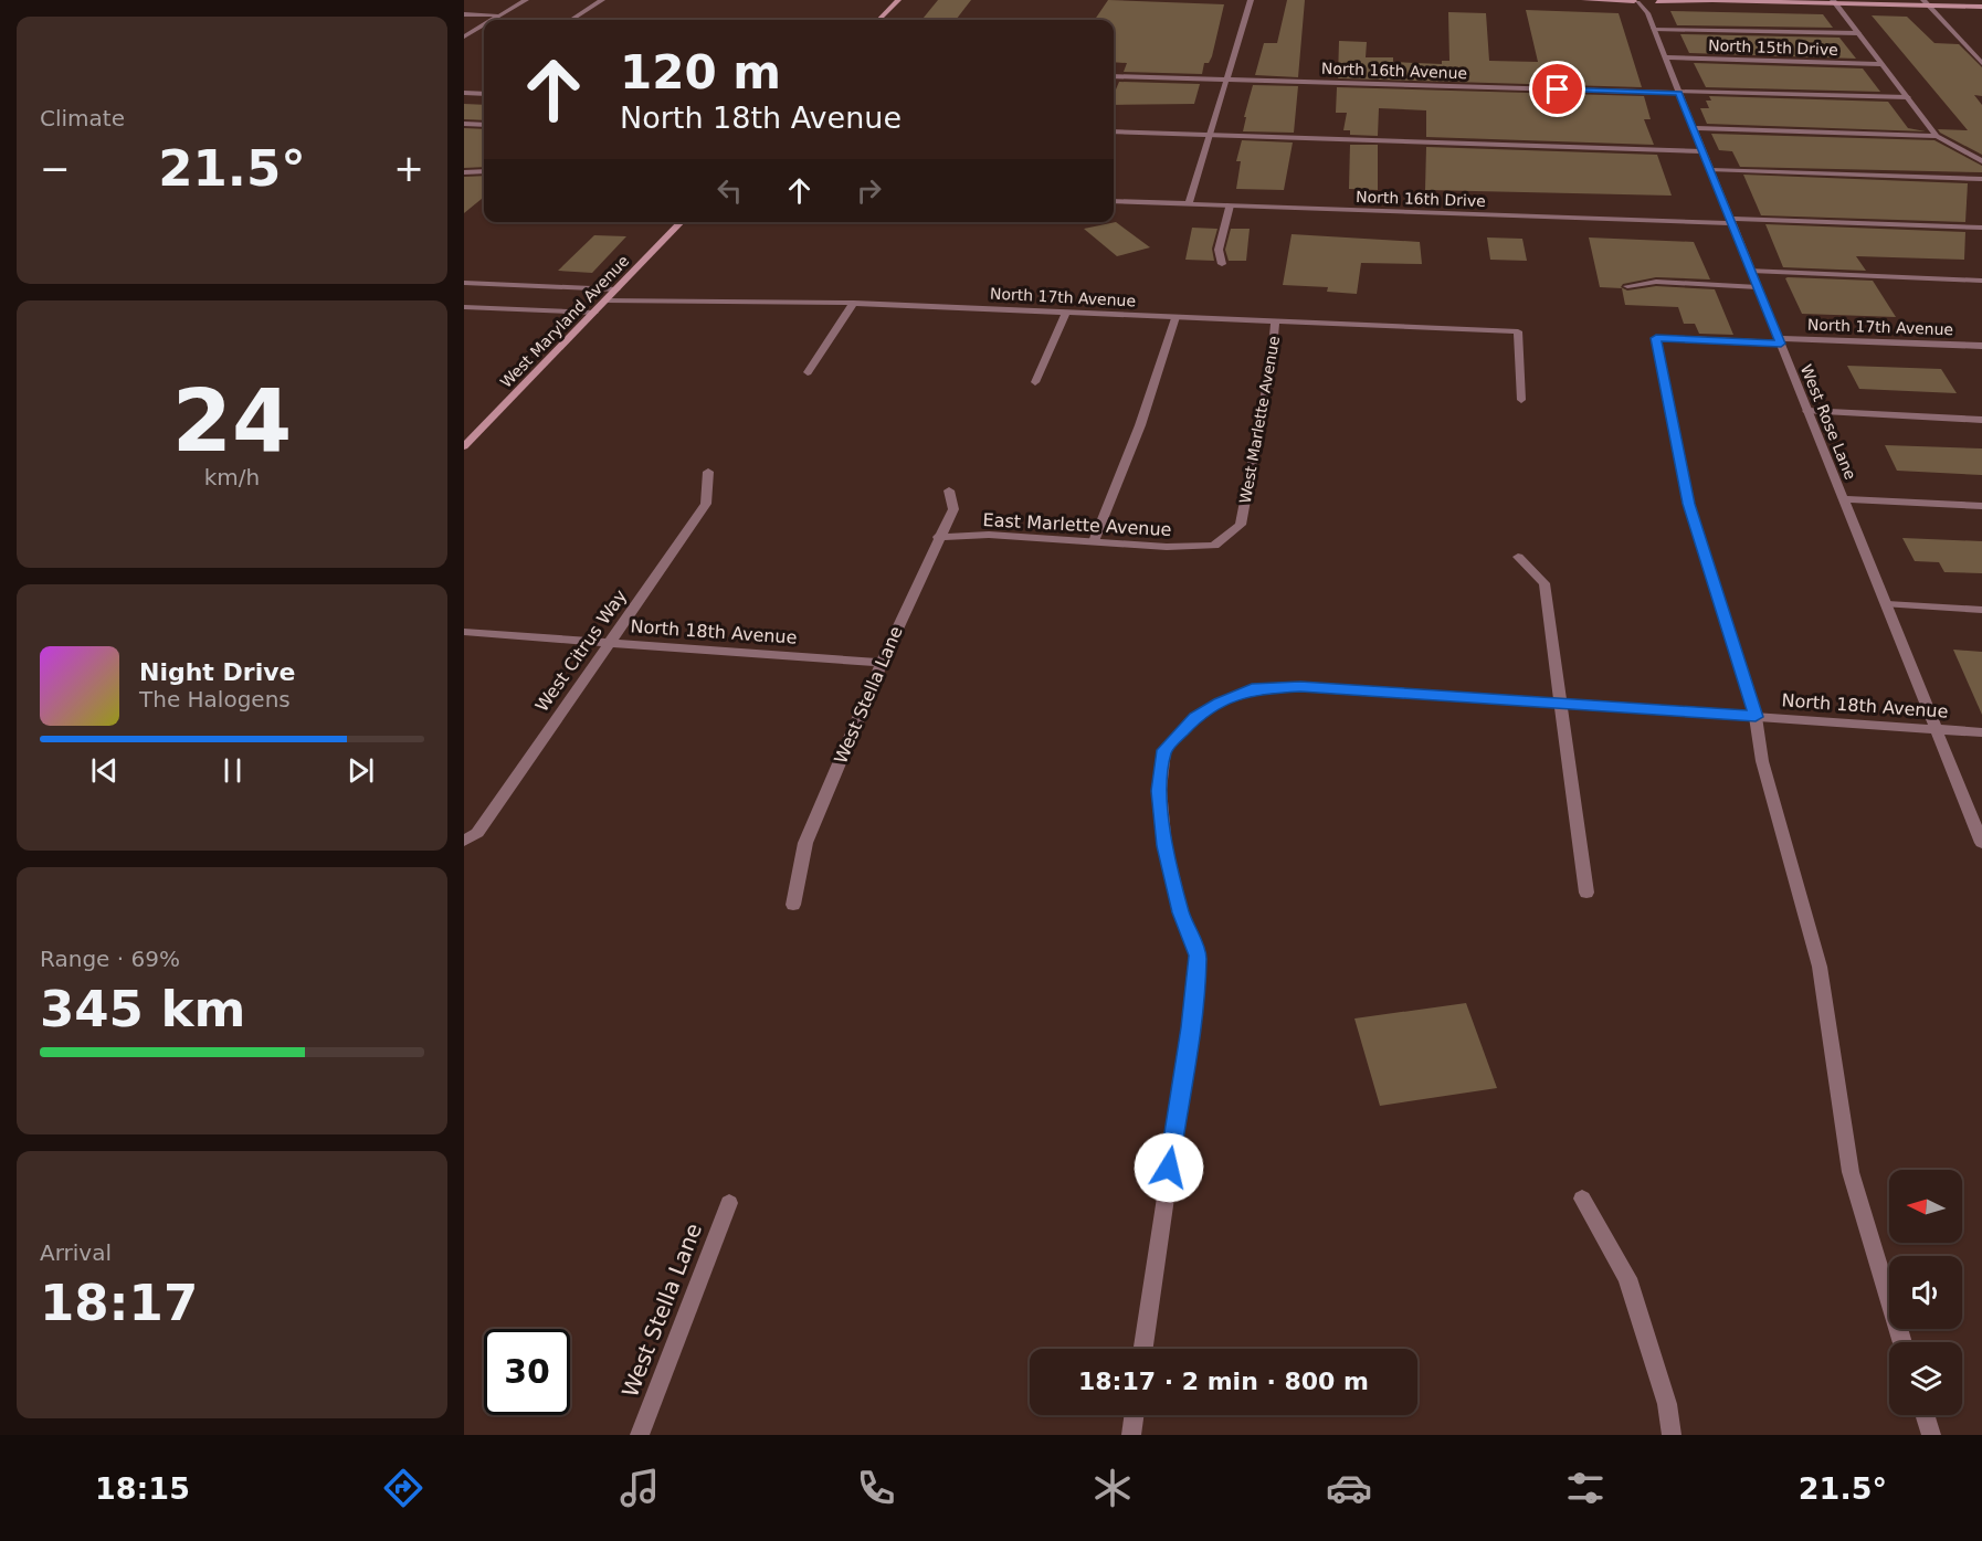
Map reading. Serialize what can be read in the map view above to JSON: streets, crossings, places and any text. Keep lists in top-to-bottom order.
{
  "streets": {
    "street": [
      "North 15th Drive",
      "North 16th Avenue",
      "North 16th Drive",
      "North 17th Avenue",
      "West Maryland Avenue",
      "West Marlette Avenue",
      "West Rose Lane",
      "East Marlette Avenue",
      "North 18th Avenue",
      "West Citrus Way",
      "West Stella Lane"
    ]
  },
  "crossings": [
    ["North 15th Drive", "West Rose Lane"],
    ["North 16th Avenue", "West Rose Lane"],
    ["North 16th Drive", "West Rose Lane"],
    ["North 17th Avenue", "West Maryland Avenue"],
    ["North 17th Avenue", "West Marlette Avenue"],
    ["North 17th Avenue", "West Rose Lane"],
    ["North 17th Avenue", "North 18th Avenue"],
    ["West Marlette Avenue", "East Marlette Avenue"],
    ["West Rose Lane", "North 18th Avenue"],
    ["East Marlette Avenue", "West Stella Lane"],
    ["North 18th Avenue", "West Citrus Way"],
    ["North 18th Avenue", "West Stella Lane"]
  ],
  "north": "left",
  "page": {
    "tile": [
      "Climate",
      ["24", "km/h"],
      ["Range · 69%", "345 km"],
      ["Arrival", "18:17"]
    ],
    "turn": ["120 m", "North 18th Avenue"],
    "heat": ["−", "21.5°", "+"],
    "song": ["Night Drive", "The Halogens"],
    "limit": "30",
    "trip": "18:17 · 2 min · 800 m",
    "tabs": ["18:15", "21.5°"]
  }
}
